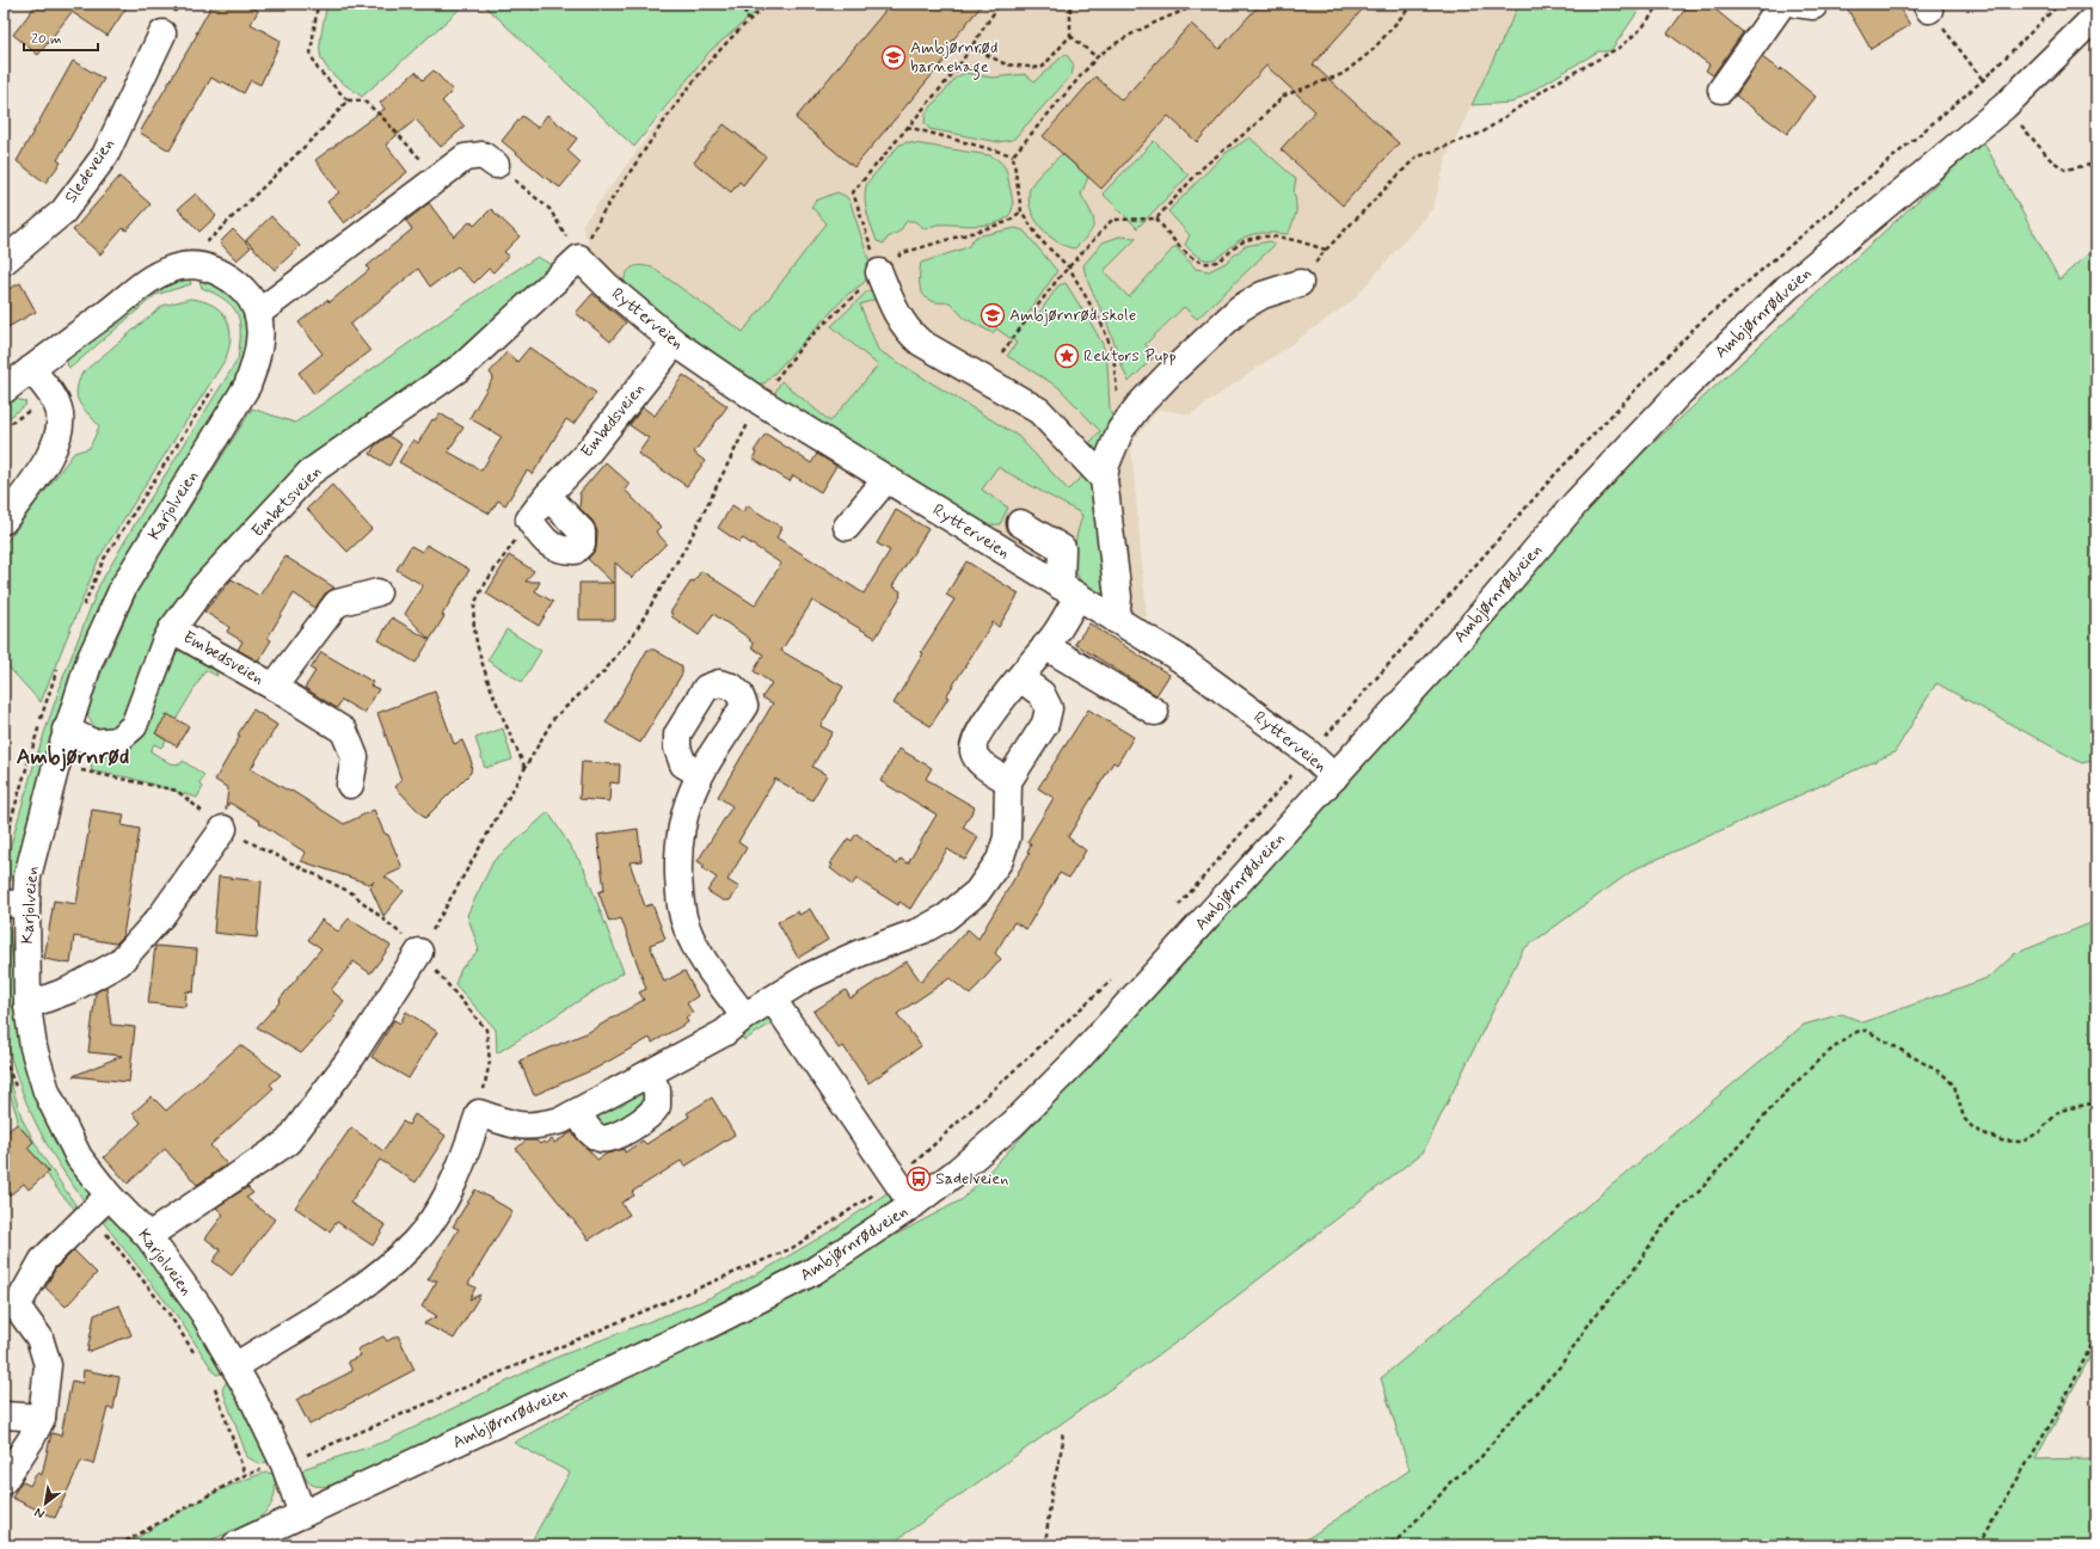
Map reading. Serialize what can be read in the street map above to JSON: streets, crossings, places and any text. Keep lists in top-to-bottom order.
{
  "streets": {
    "street": [
      "Sledeveien",
      "Ambjørnrødveien",
      "Rytterveien",
      "Embedsveien",
      "Embetsveien",
      "Karjolveien"
    ]
  },
  "crossings": [
    ["Ambjørnrødveien", "Rytterveien"],
    ["Ambjørnrødveien", "Karjolveien"],
    ["Rytterveien", "Embedsveien"],
    ["Rytterveien", "Embetsveien"],
    ["Embedsveien", "Embetsveien"],
    ["Embetsveien", "Karjolveien"]
  ],
  "districts": ["Ambjørnrød"],
  "places": {
    "school or university": ["Ambjørnrød barnehage", "Ambjørnrød skole"],
    "place": ["Rektors Pupp"],
    "bus stop": ["Sadelveien"]
  },
  "scale_bar": "20 m",
  "north": "bottom left"
}
